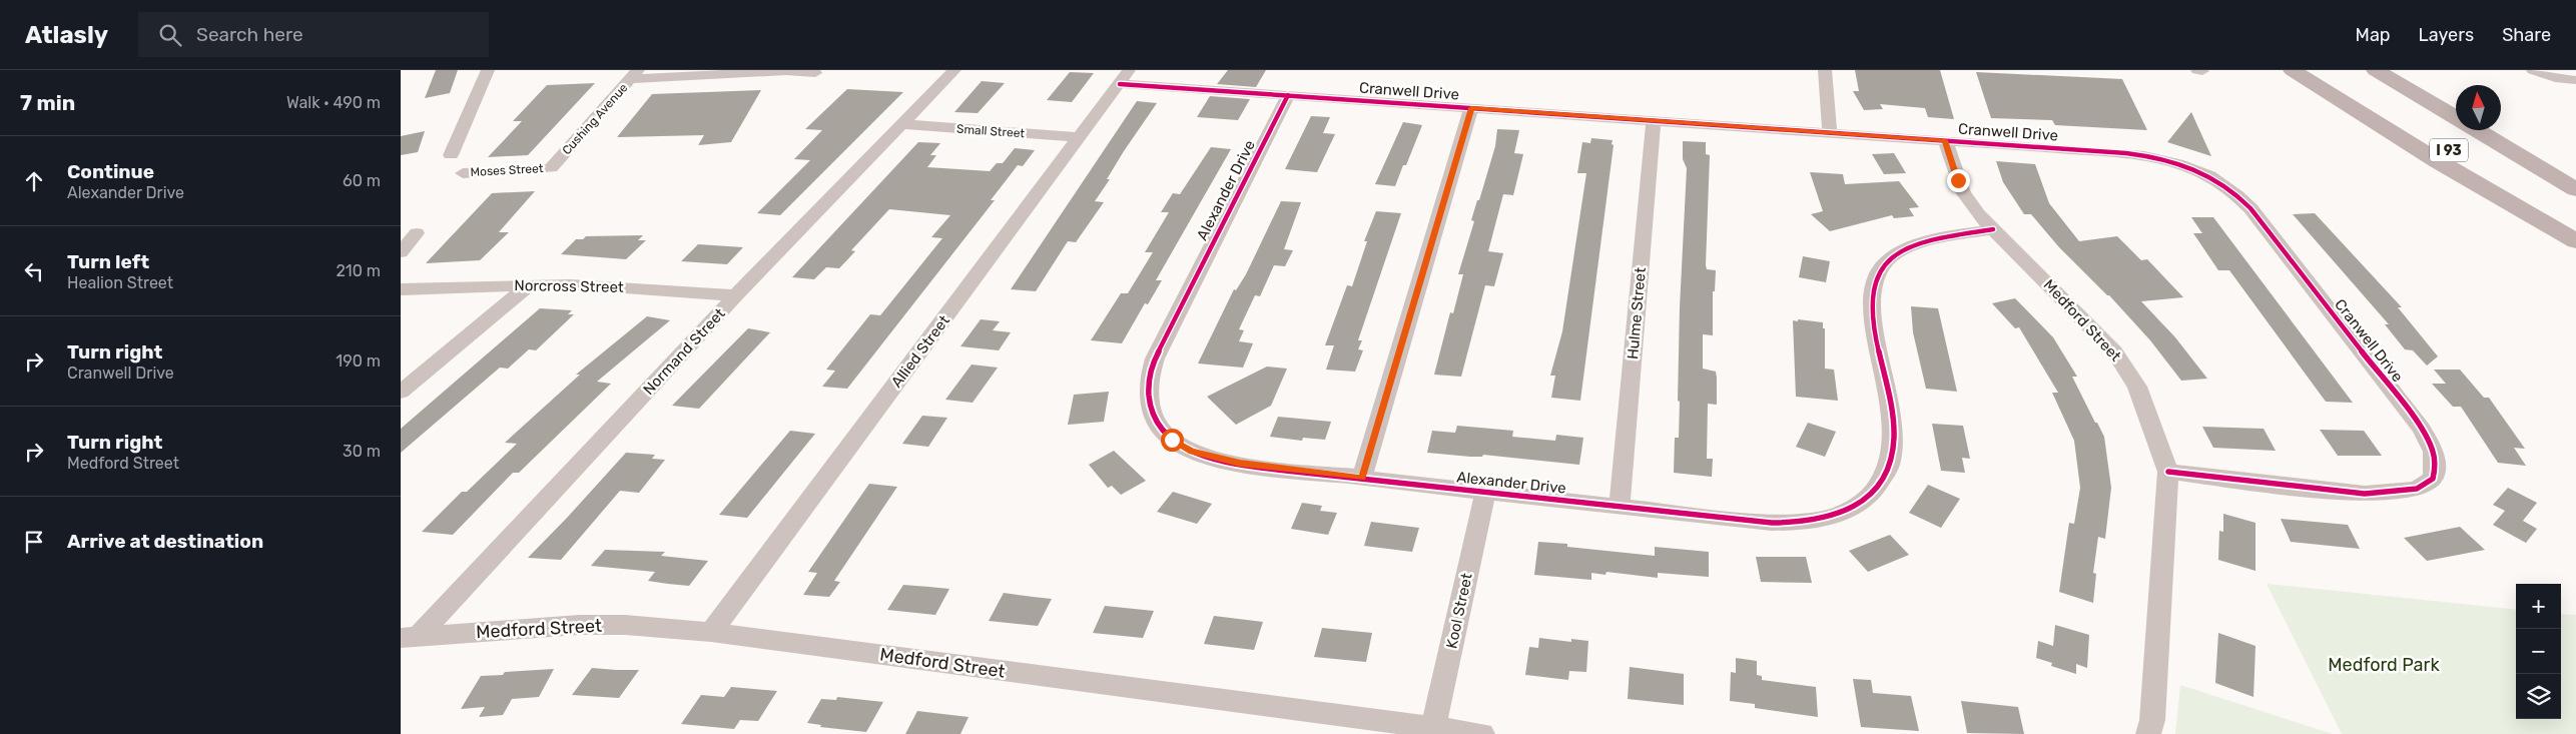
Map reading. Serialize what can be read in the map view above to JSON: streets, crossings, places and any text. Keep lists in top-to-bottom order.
{
  "streets": {
    "highway": ["I 93"],
    "street": [
      "Cranwell Drive",
      "Cushing Avenue",
      "Small Street",
      "Moses Street",
      "Alexander Drive",
      "Norcross Street",
      "Hulme Street",
      "Medford Street",
      "Normand Street",
      "Allied Street",
      "Kool Street"
    ]
  },
  "crossings": [
    ["Cranwell Drive", "Alexander Drive"],
    ["Cranwell Drive", "Hulme Street"],
    ["Cranwell Drive", "Medford Street"],
    ["Cranwell Drive", "Allied Street"],
    ["Cushing Avenue", "Moses Street"],
    ["Small Street", "Normand Street"],
    ["Small Street", "Allied Street"],
    ["Alexander Drive", "Hulme Street"],
    ["Alexander Drive", "Medford Street"],
    ["Alexander Drive", "Kool Street"],
    ["Norcross Street", "Normand Street"],
    ["Medford Street", "Normand Street"],
    ["Medford Street", "Allied Street"],
    ["Medford Street", "Kool Street"]
  ],
  "parks": ["Medford Park"],
  "north": "top",
  "page": {
    "header": "Atlasly",
    "search": "Search here",
    "nav": ["Map", "Layers", "Share"],
    "heading": ["7 min", "Walk · 490 m"],
    "list": [
      ["Continue", "Alexander Drive", "60 m"],
      ["Turn left", "Healion Street", "210 m"],
      ["Turn right", "Cranwell Drive", "190 m"],
      ["Turn right", "Medford Street", "30 m"],
      "Arrive at destination"
    ],
    "map_buttons": ["+", "−"]
  }
}
